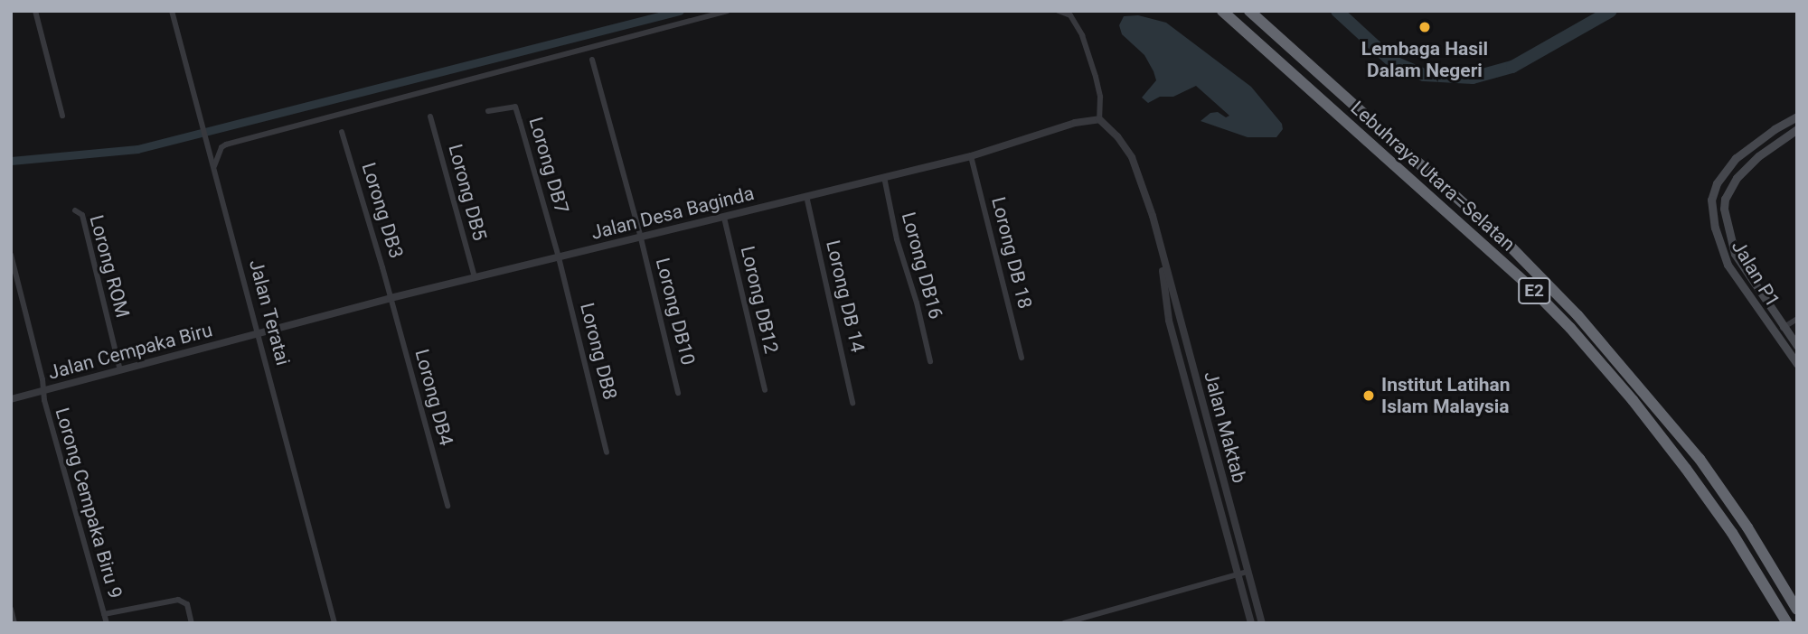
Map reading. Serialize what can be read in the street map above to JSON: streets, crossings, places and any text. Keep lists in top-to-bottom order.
{
  "streets": {
    "highway": ["Lebuhraya Utara–Selatan", "E2"],
    "main road": ["Jalan P1"],
    "street": [
      "Lorong DB7",
      "Lorong DB5",
      "Lorong DB3",
      "Jalan Desa Baginda",
      "Lorong DB 18",
      "Lorong DB16",
      "Lorong ROM",
      "Lorong DB 14",
      "Lorong DB12",
      "Lorong DB10",
      "Jalan Teratai",
      "Jalan Cempaka Biru",
      "Lorong DB8",
      "Lorong DB4",
      "Jalan Maktab",
      "Lorong Cempaka Biru 9"
    ]
  },
  "crossings": [
    ["Lorong DB7", "Jalan Desa Baginda"],
    ["Lorong DB7", "Lorong DB8"],
    ["Lorong DB5", "Jalan Desa Baginda"],
    ["Lorong DB3", "Jalan Desa Baginda"],
    ["Lorong DB3", "Lorong DB4"],
    ["Jalan Desa Baginda", "Lorong DB 18"],
    ["Jalan Desa Baginda", "Lorong DB16"],
    ["Jalan Desa Baginda", "Lorong DB 14"],
    ["Jalan Desa Baginda", "Lorong DB12"],
    ["Jalan Desa Baginda", "Lorong DB10"],
    ["Jalan Desa Baginda", "Jalan Teratai"],
    ["Jalan Desa Baginda", "Jalan Cempaka Biru"],
    ["Jalan Desa Baginda", "Lorong DB8"],
    ["Jalan Desa Baginda", "Lorong DB4"],
    ["Jalan Desa Baginda", "Jalan Maktab"],
    ["Lorong ROM", "Jalan Cempaka Biru"],
    ["Jalan Teratai", "Jalan Cempaka Biru"],
    ["Jalan Cempaka Biru", "Lorong Cempaka Biru 9"]
  ],
  "places": ["Lembaga Hasil Dalam Negeri", "Institut Latihan Islam Malaysia"]
}
